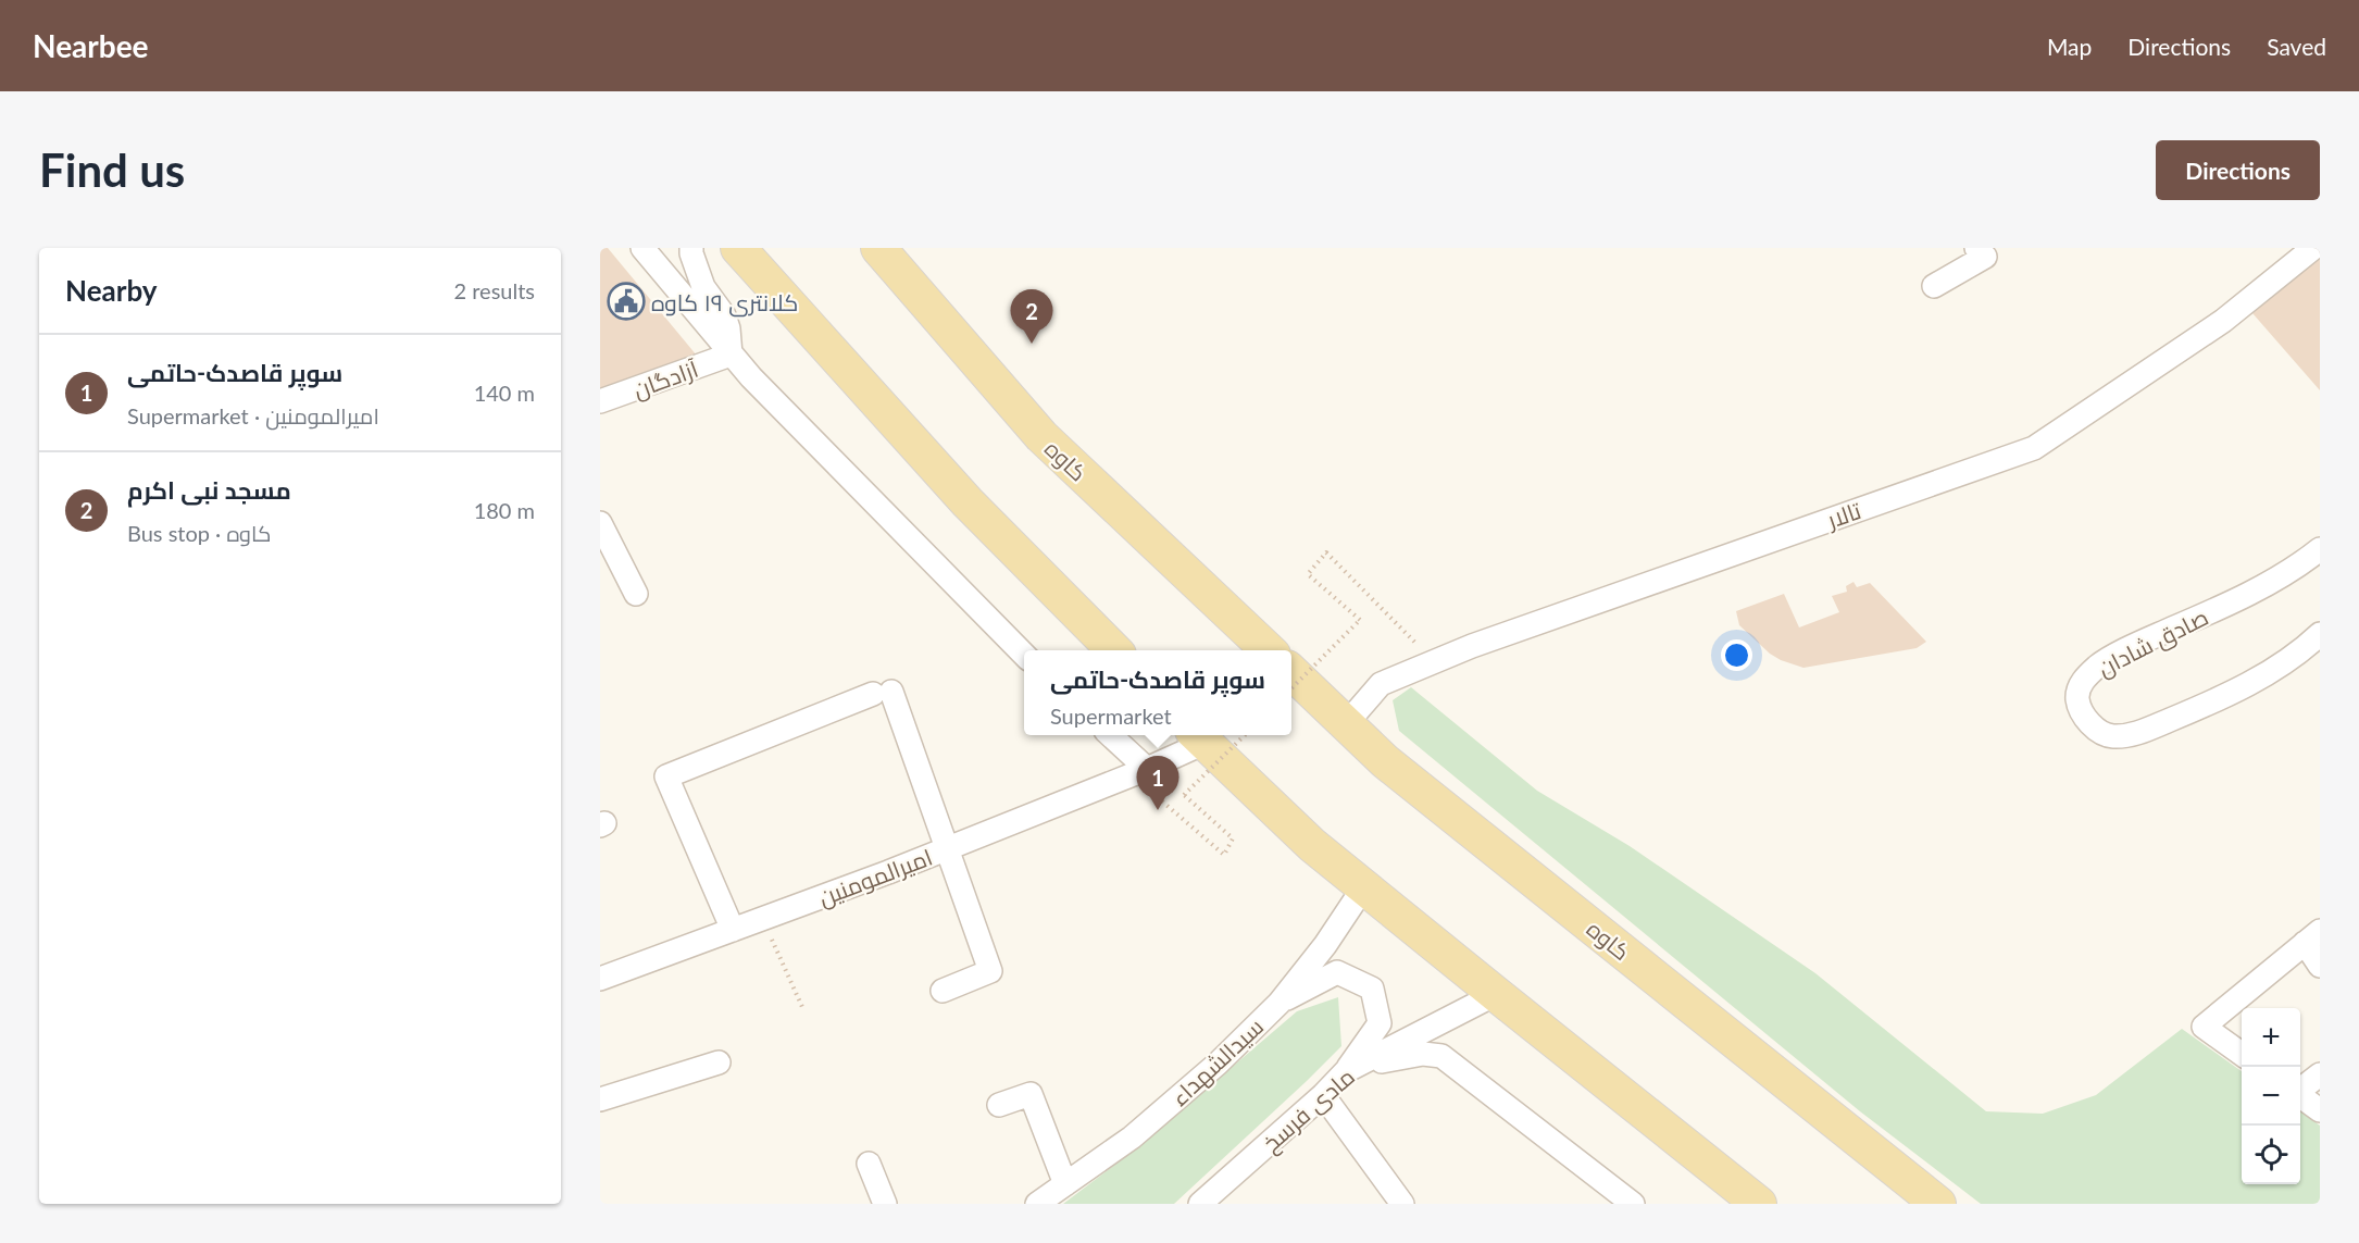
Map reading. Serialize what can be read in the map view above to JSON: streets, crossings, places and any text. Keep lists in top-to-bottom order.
{
  "streets": {
    "main road": ["کاوه"],
    "street": [
      "آزادگان",
      "تالار",
      "صادق شادان",
      "امیرالمومنین",
      "سیدالشهداء",
      "مادی فرسخ"
    ]
  },
  "crossings": [
    ["کاوه", "تالار"]
  ],
  "places": {
    "public building": ["کلانتری ۱۹ کاوه"]
  },
  "page": {
    "header": "Nearbee",
    "nav": ["Map", "Directions", "Saved"],
    "buttons": "Directions",
    "title": "Find us",
    "heading": ["Nearby", "2 results"],
    "pins": ["2", "1"],
    "list": [
      {
        "mark": "1",
        "name": "سوپر قاصدک-حاتمی",
        "note": "Supermarket · امیرالمومنین",
        "value": "140 m"
      },
      {
        "mark": "2",
        "name": "مسجد نبی اکرم",
        "note": "Bus stop · کاوه",
        "value": "180 m"
      }
    ],
    "popup": ["سوپر قاصدک-حاتمی", "Supermarket"],
    "map_buttons": ["+", "−"]
  }
}
